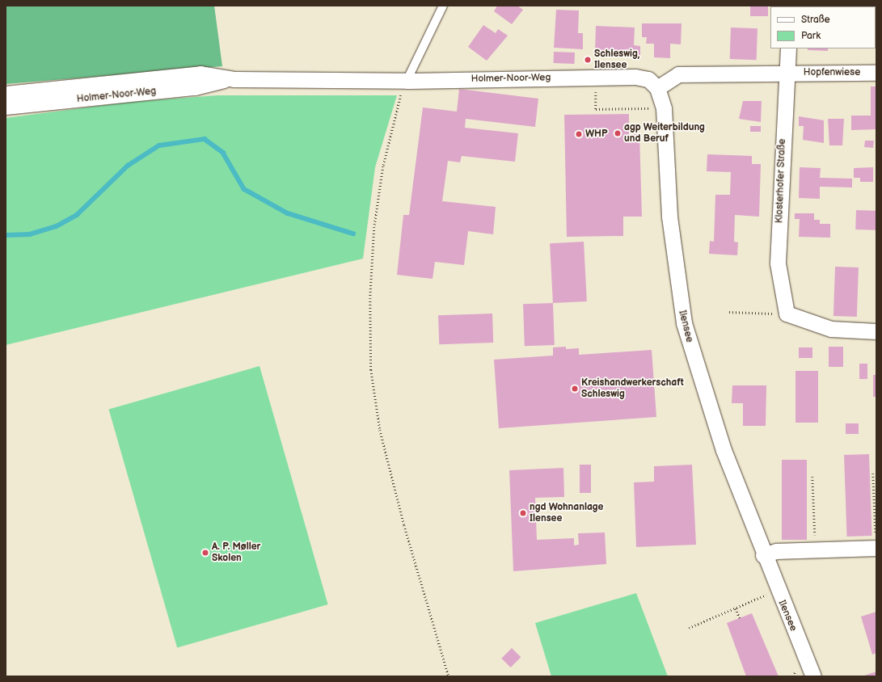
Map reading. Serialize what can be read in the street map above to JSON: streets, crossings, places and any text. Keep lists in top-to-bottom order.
{
  "streets": {
    "street": [
      "Hopfenwiese",
      "Holmer-Noor-Weg",
      "Klosterhofer Straße",
      "Ilensee"
    ]
  },
  "crossings": [
    ["Hopfenwiese", "Klosterhofer Straße"],
    ["Holmer-Noor-Weg", "Ilensee"]
  ],
  "places": [
    "Schleswig, Ilensee",
    "agp Weiterbildung und Beruf",
    "WHP",
    "Kreishandwerkerschaft Schleswig",
    "ngd Wohnanlage Ilensee",
    "A. P. Møller Skolen"
  ],
  "legend": ["Straße", "Park"]
}
